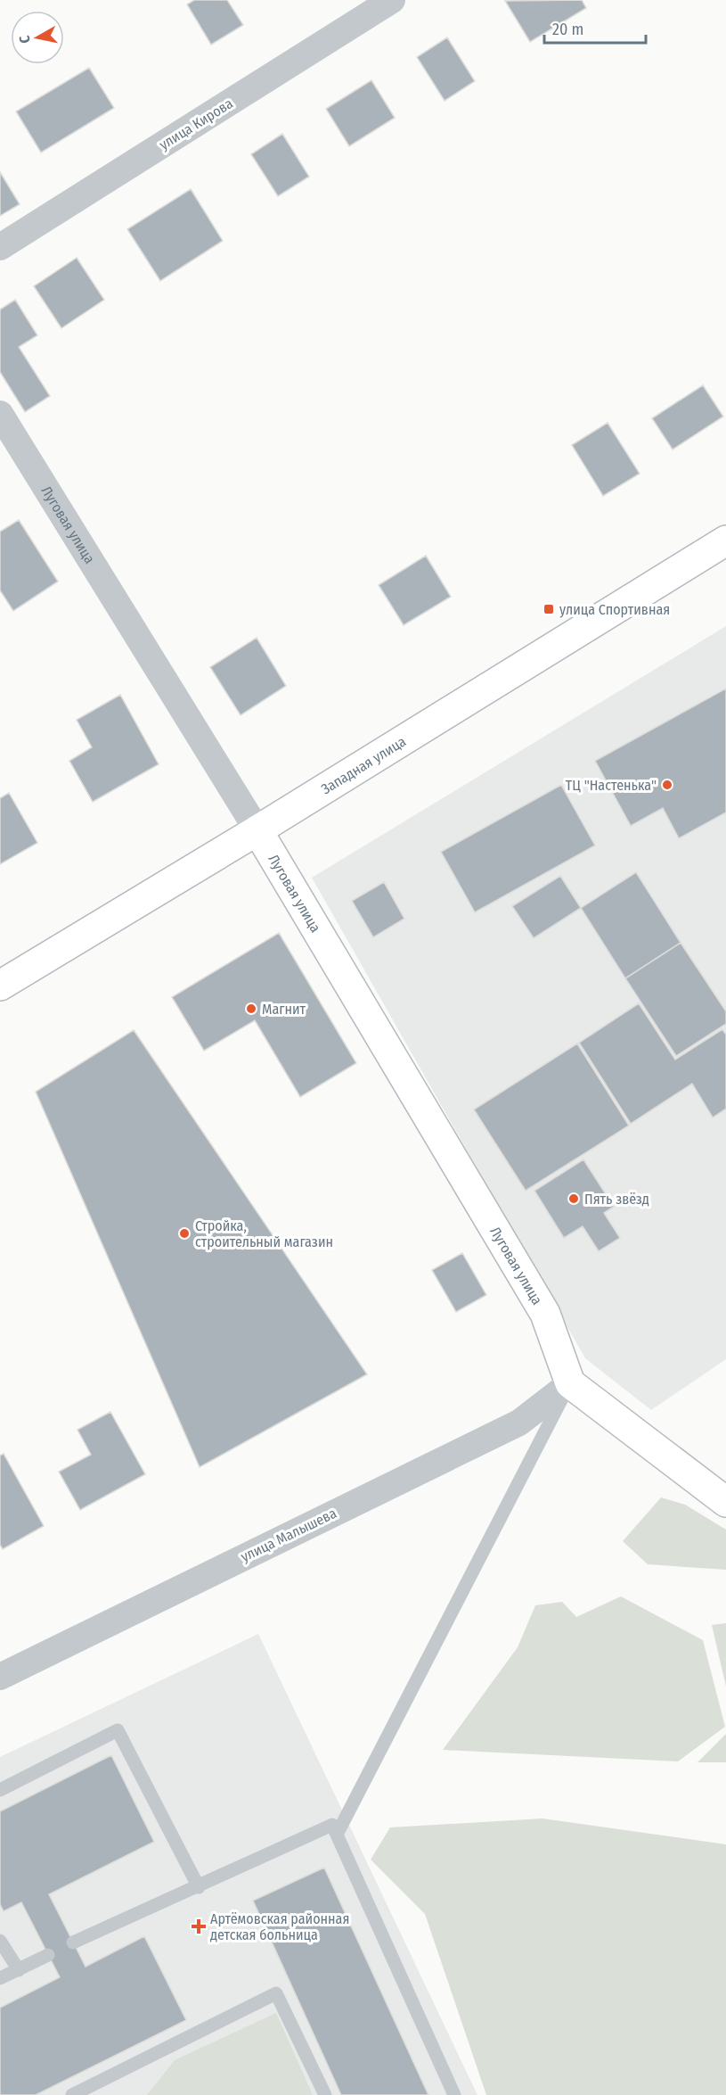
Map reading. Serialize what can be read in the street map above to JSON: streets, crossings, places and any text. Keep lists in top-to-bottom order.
{
  "streets": {
    "street": [
      "улица Кирова",
      "Луговая улица",
      "Западная улица",
      "улица Малышева"
    ]
  },
  "crossings": [
    ["Луговая улица", "Западная улица"],
    ["Луговая улица", "улица Малышева"]
  ],
  "places": {
    "transit": ["улица Спортивная"],
    "other": [
      "ТЦ \"Настенька\"",
      "Магнит",
      "Пять звёзд",
      "Стройка, строительный магазин"
    ],
    "health": ["Артёмовская районная детская больница"]
  },
  "scale_bar": "20 m",
  "north": "left"
}
